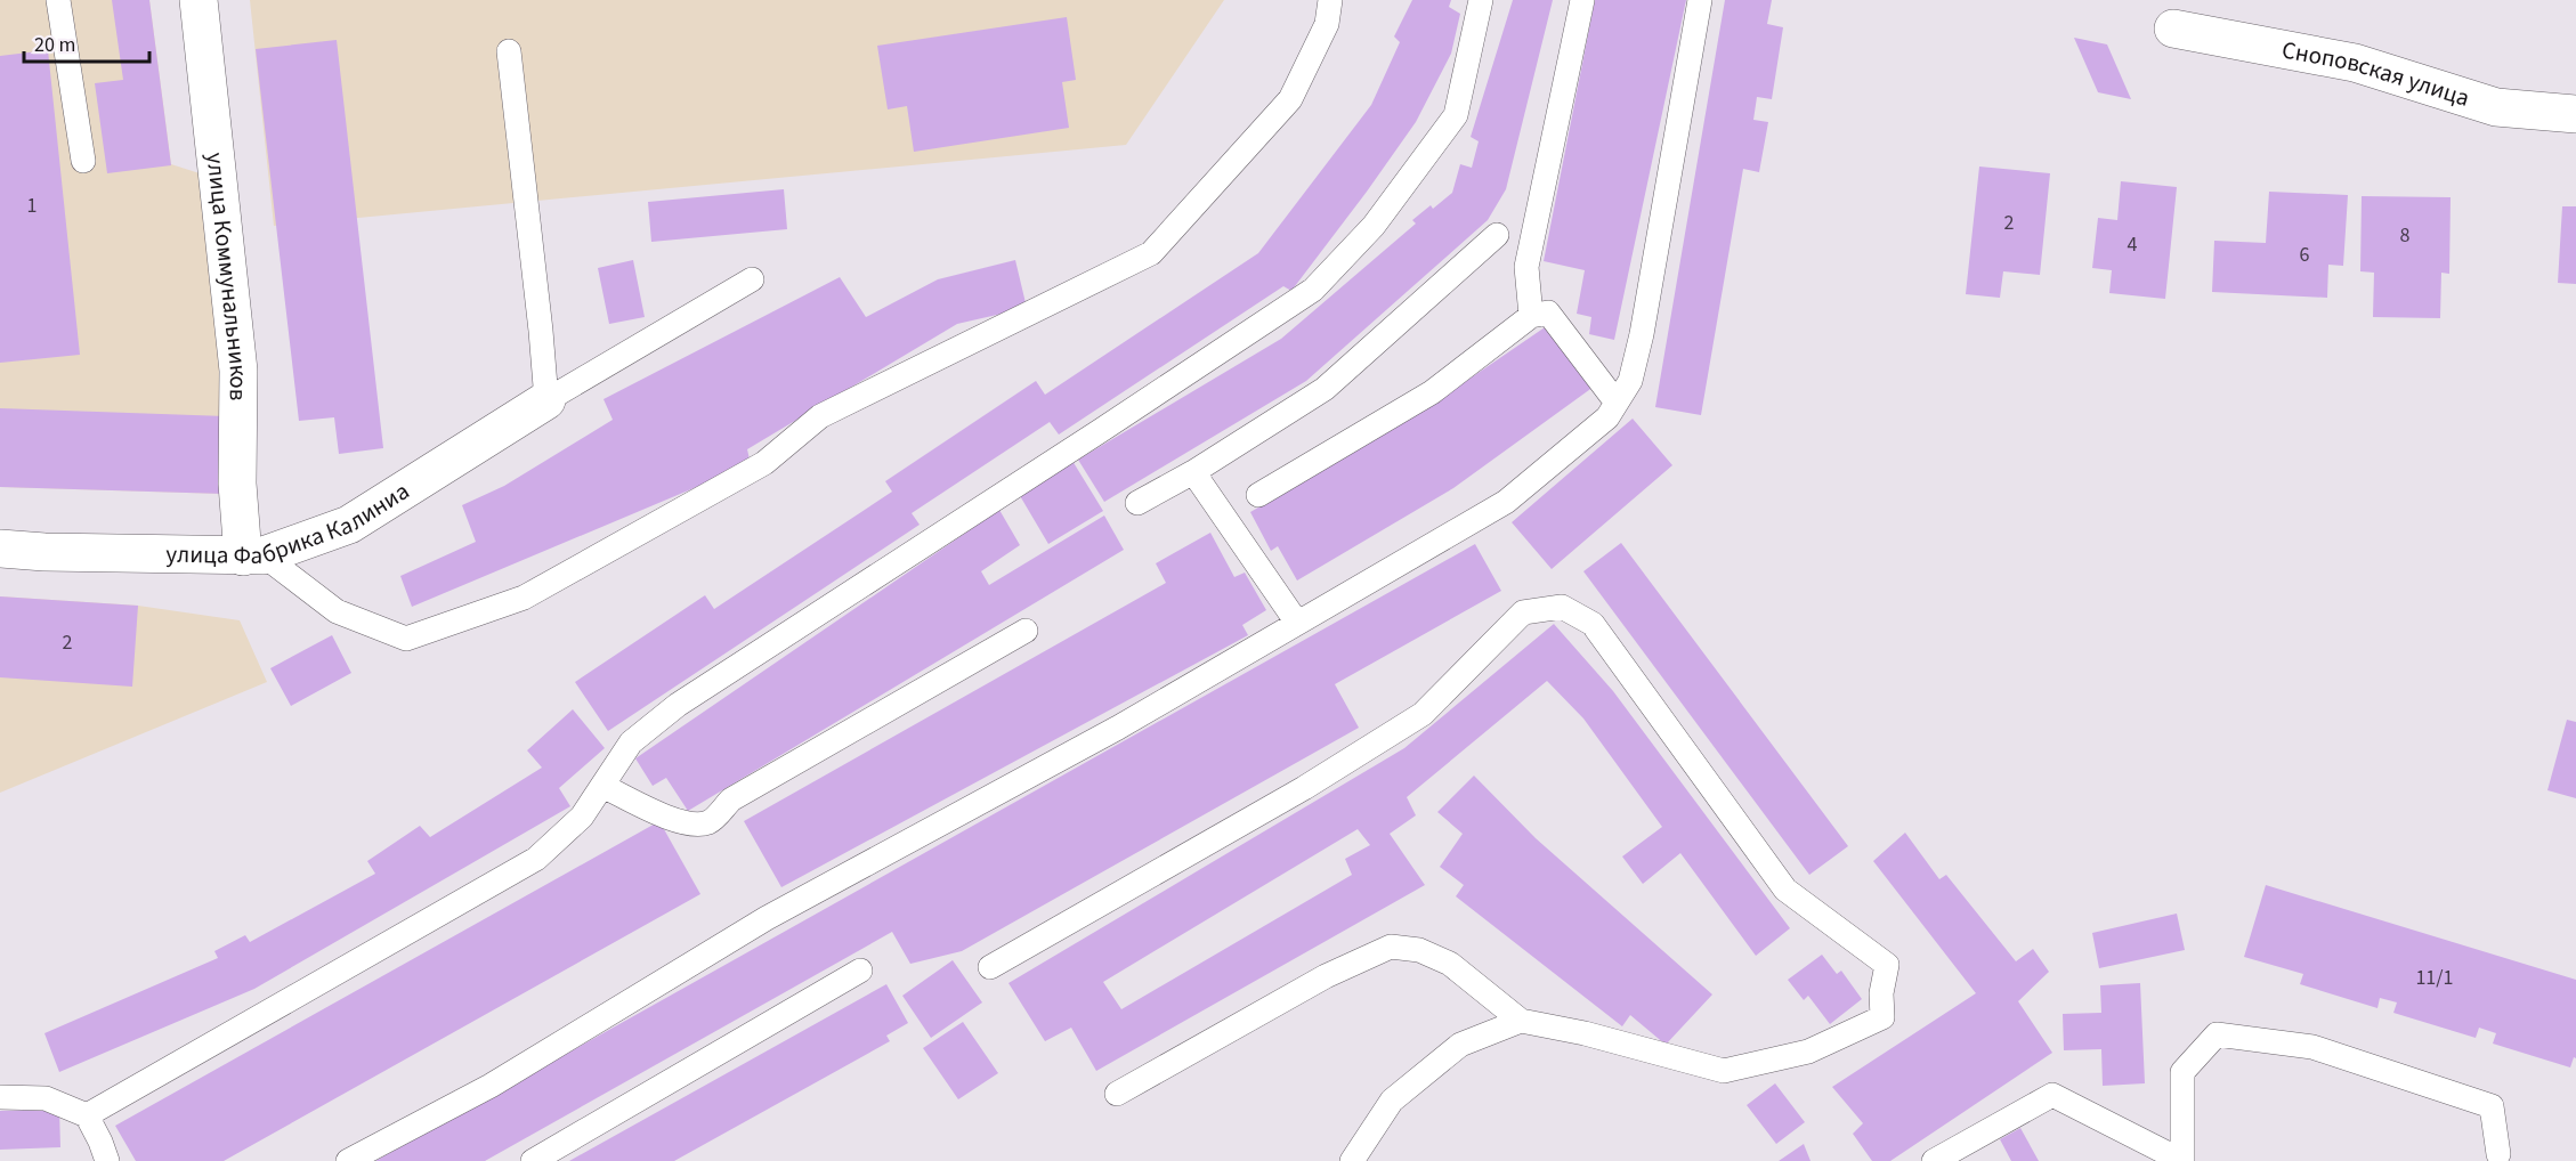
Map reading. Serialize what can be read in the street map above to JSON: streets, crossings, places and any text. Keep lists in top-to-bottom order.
{
  "streets": {
    "street": ["Сноповская улица", "улица Коммунальников", "улица Фабрика Калиниа"]
  },
  "crossings": [
    ["улица Коммунальников", "улица Фабрика Калиниа"]
  ],
  "house_numbers": [
    "1",
    "2",
    "8",
    "4",
    "6",
    "2",
    "11/1"
  ],
  "scale_bar": "20 m"
}
